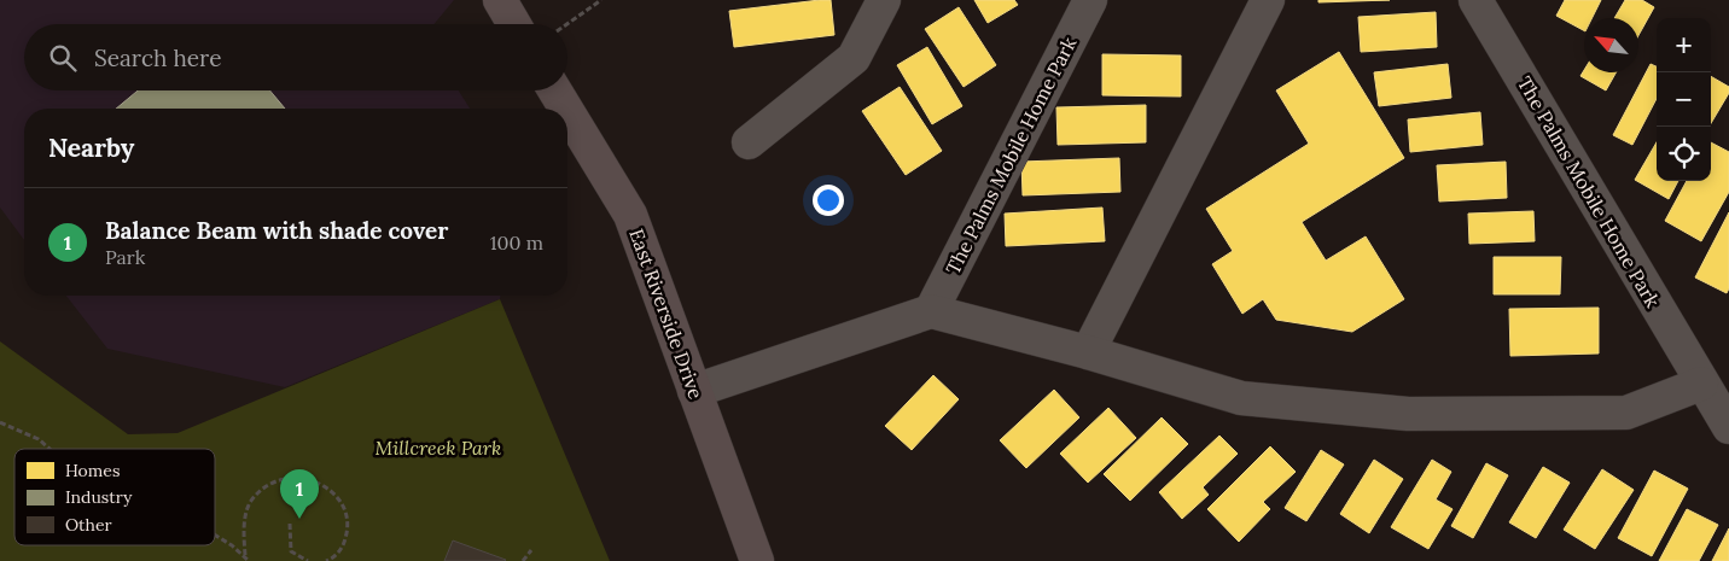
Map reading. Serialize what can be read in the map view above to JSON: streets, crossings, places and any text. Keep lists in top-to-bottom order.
{
  "streets": {
    "main road": ["East Riverside Drive"],
    "street": ["The Palms Mobile Home Park"]
  },
  "parks": ["Millcreek Park"],
  "legend": ["Homes", "Industry", "Other"],
  "north": "top left",
  "page": {
    "map_buttons": ["+", "−"],
    "search": "Search here",
    "heading": "Nearby",
    "list": [
      {
        "mark": "1",
        "name": "Balance Beam with shade cover",
        "note": "Park",
        "value": "100 m"
      }
    ],
    "pins": "1"
  }
}
